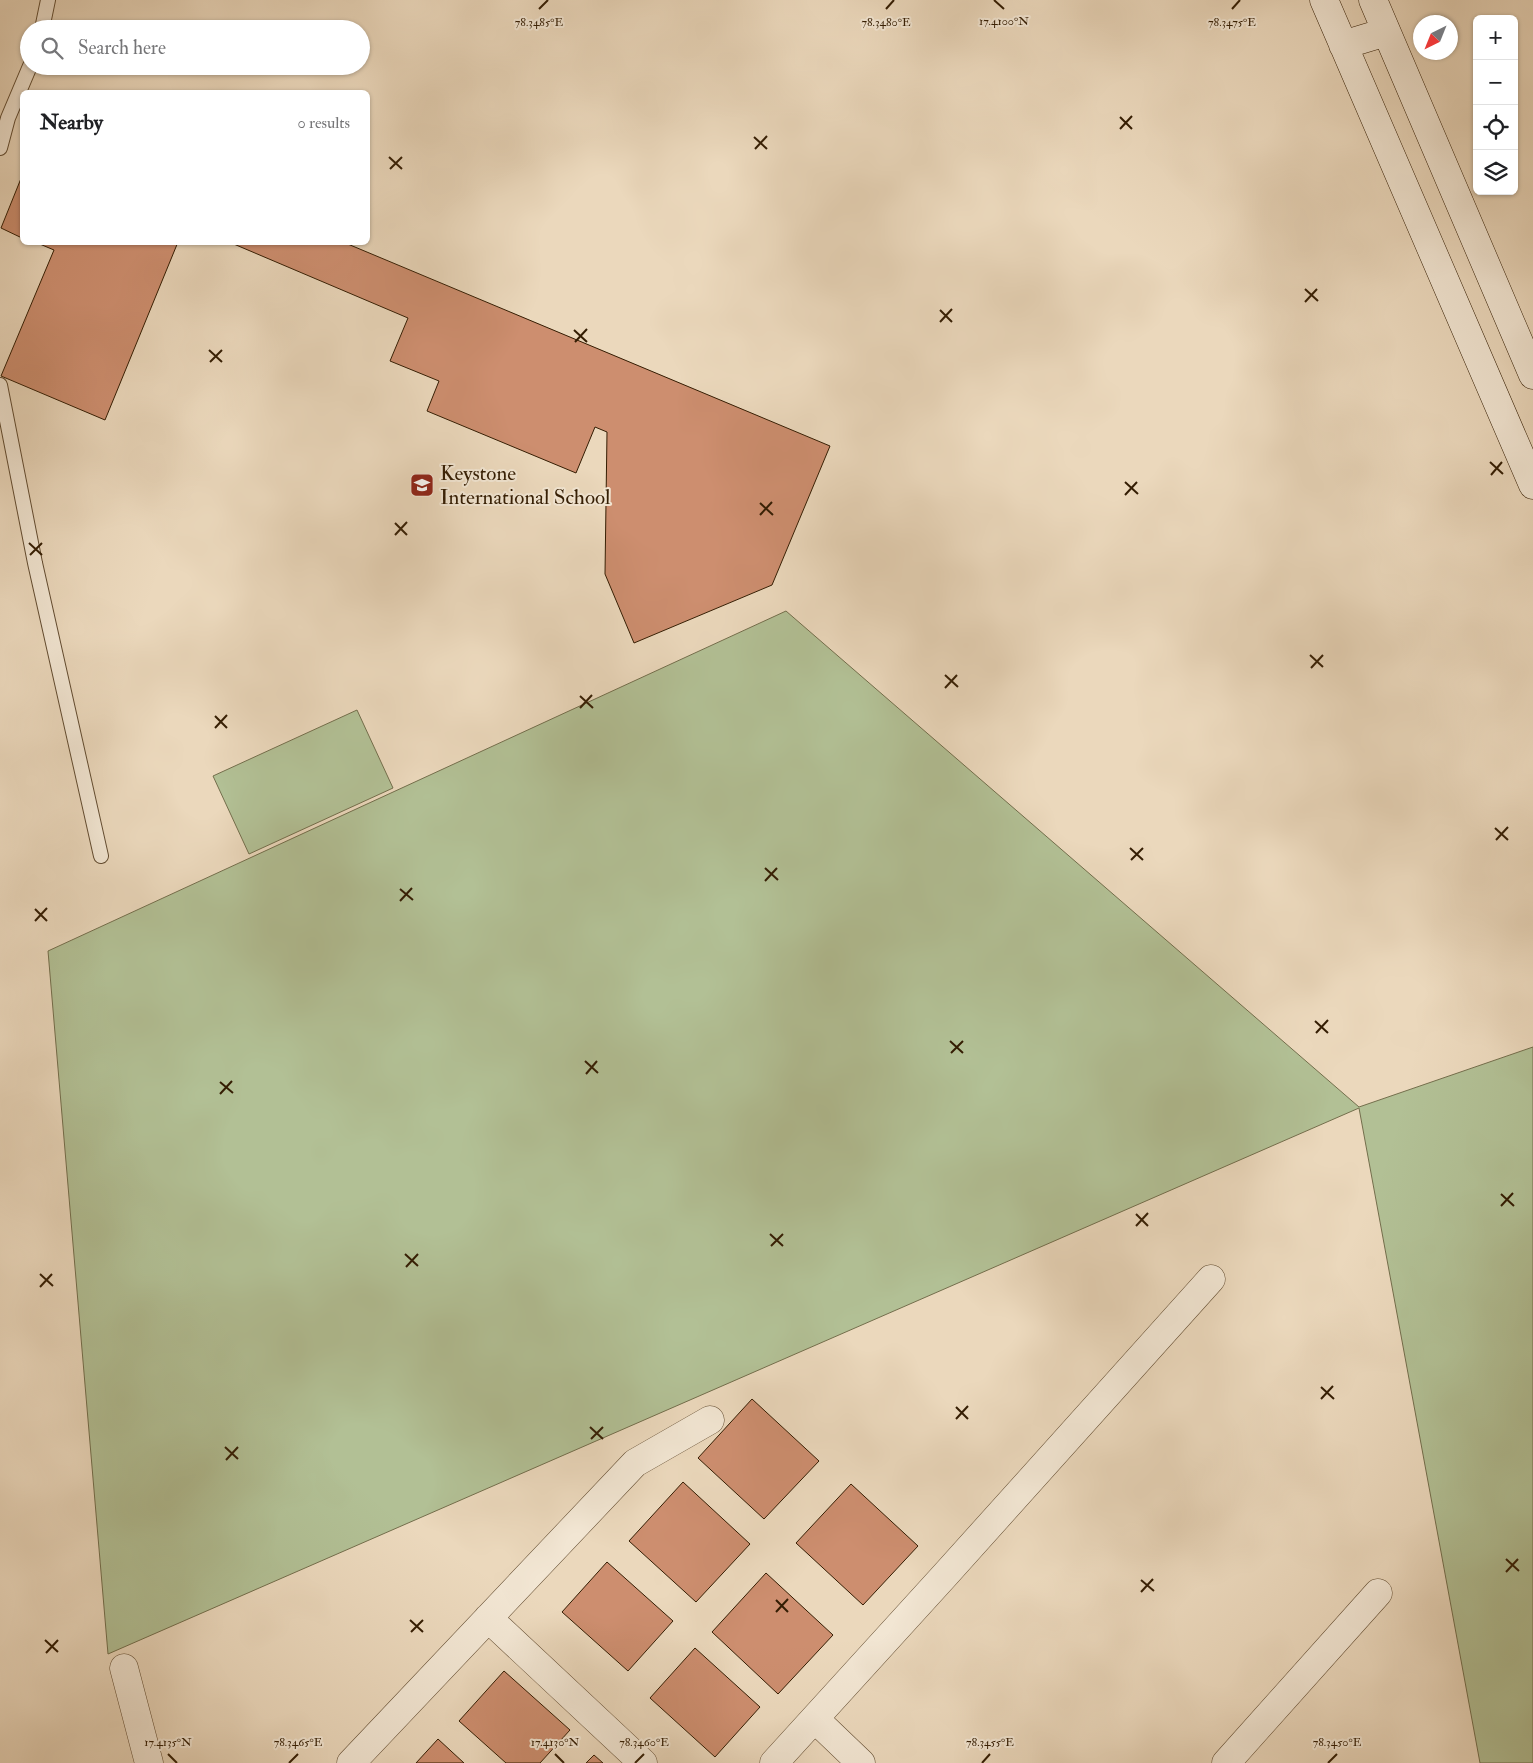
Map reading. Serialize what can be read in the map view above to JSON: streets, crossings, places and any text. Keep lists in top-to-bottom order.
{
  "places": {
    "school or university": ["Keystone International School"]
  },
  "north": "bottom left",
  "page": {
    "map_buttons": ["+", "−"],
    "search": "Search here",
    "heading": ["Nearby", "0 results"]
  },
  "coordinates": [
    "17.4100°N",
    "78.3485°E",
    "78.3480°E",
    "78.3475°E",
    "78.3465°E",
    "78.3460°E",
    "78.3455°E",
    "78.3450°E",
    "17.4135°N",
    "17.4130°N"
  ]
}
